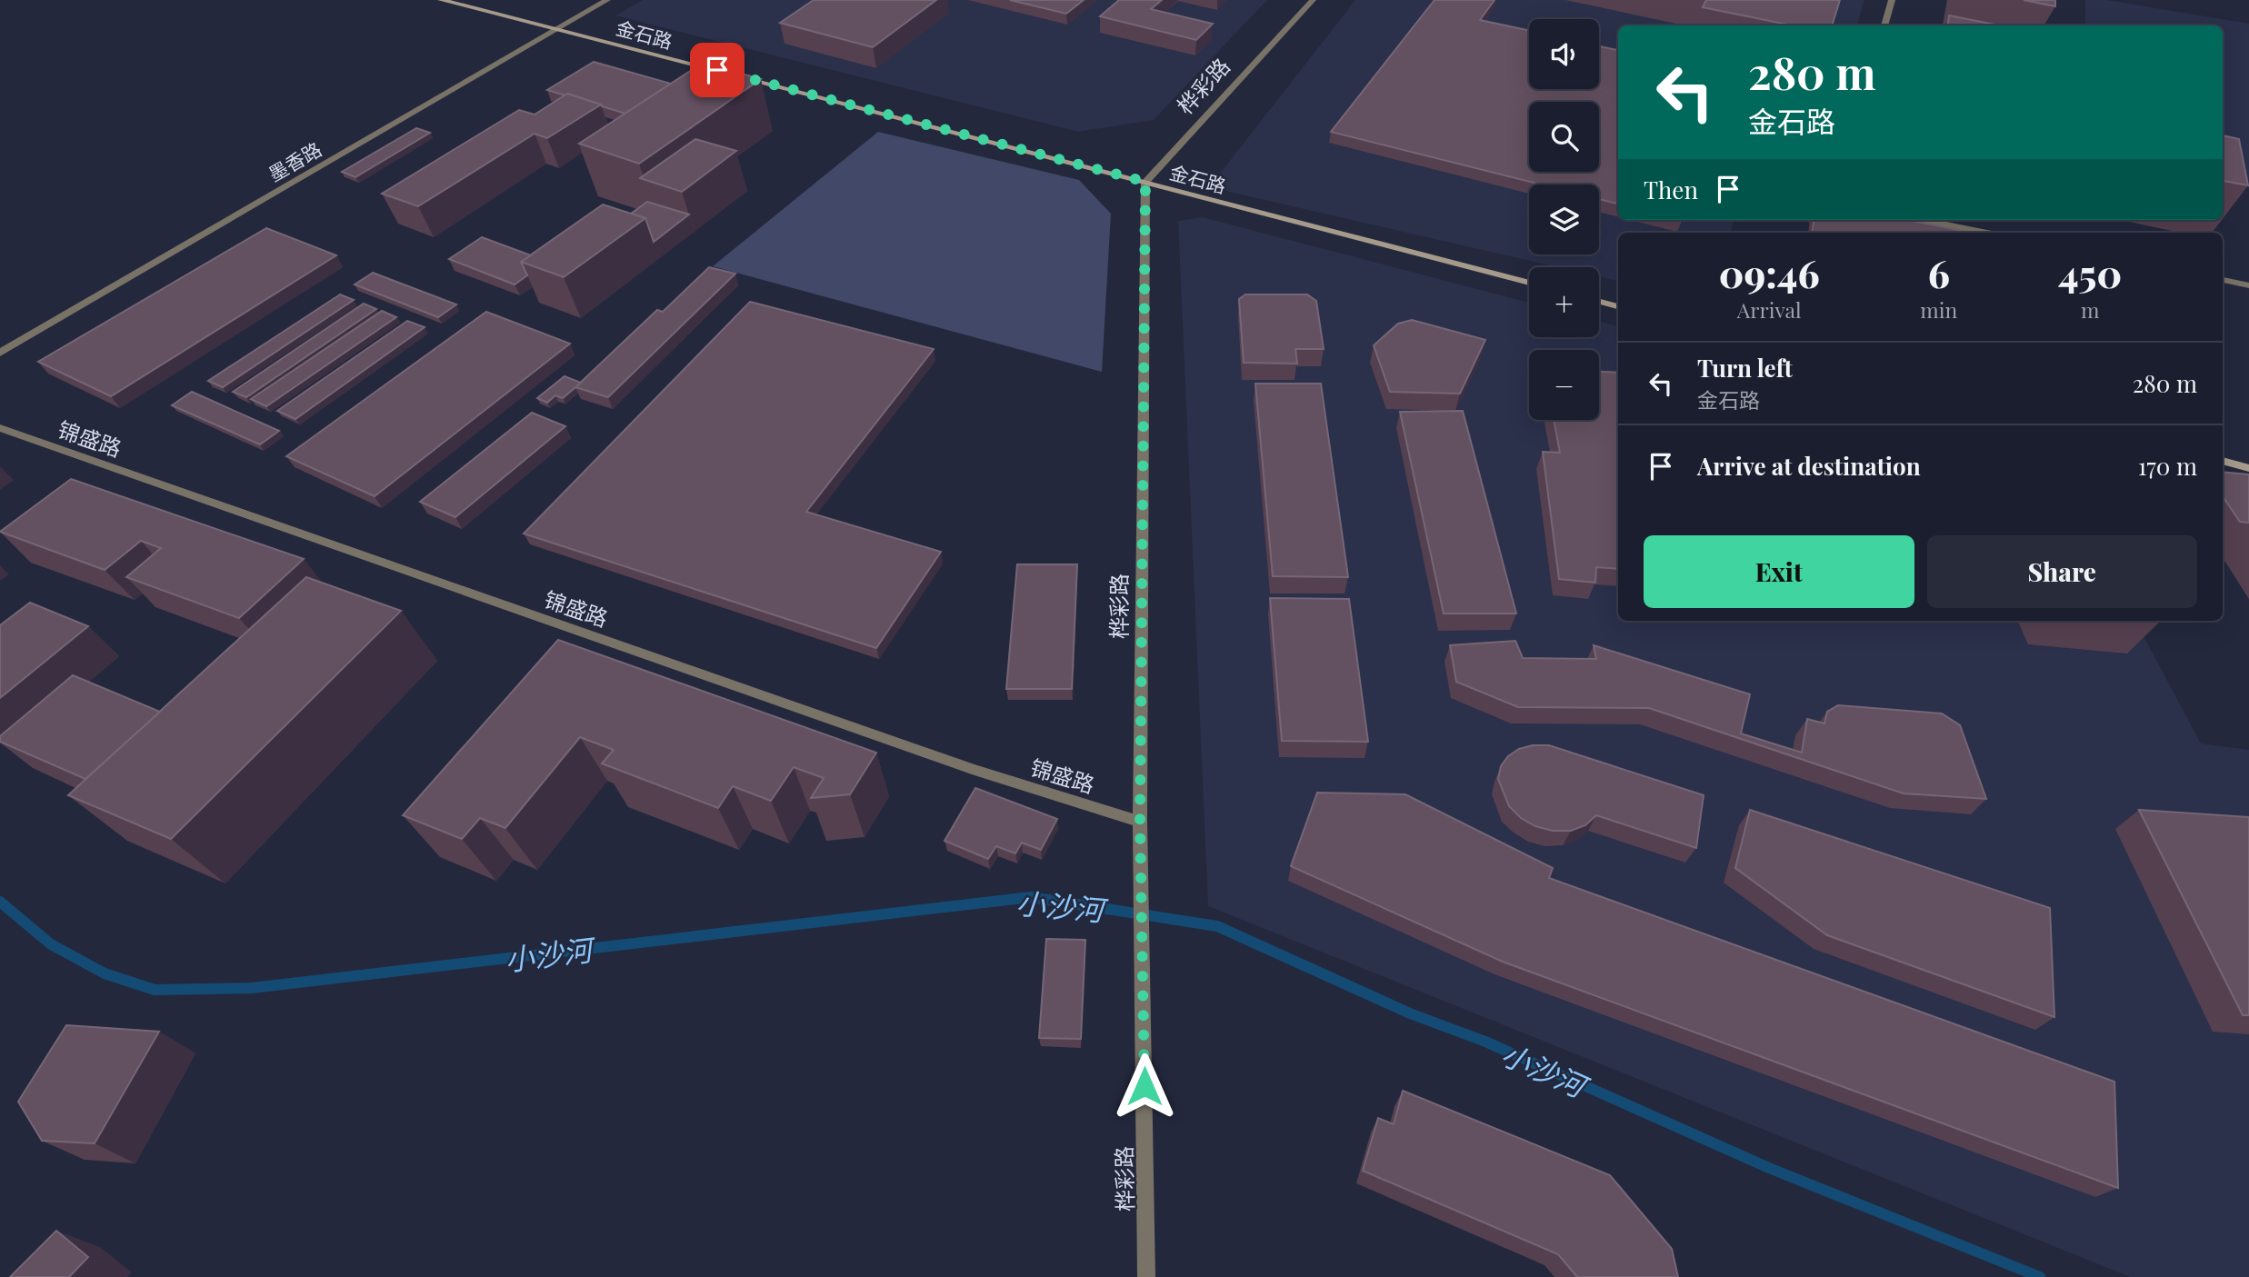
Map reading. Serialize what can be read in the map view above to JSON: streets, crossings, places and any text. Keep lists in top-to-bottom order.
{
  "streets": {
    "street": [
      "金石路",
      "桦彩路",
      "墨香路",
      "锦盛路"
    ]
  },
  "crossings": [
    ["金石路", "桦彩路"],
    ["金石路", "墨香路"],
    ["桦彩路", "锦盛路"]
  ],
  "water": ["小沙河"],
  "page": {
    "map_buttons": ["+", "−"],
    "turn": ["280 m", "金石路"],
    "then": "Then",
    "eta": [
      "09:46",
      "Arrival",
      "6",
      "min",
      "450",
      "m"
    ],
    "list": [
      {
        "name": "Turn left",
        "note": "金石路",
        "value": "280 m"
      },
      {
        "name": "Arrive at destination",
        "value": "170 m"
      }
    ],
    "buttons": ["Exit", "Share"]
  }
}
